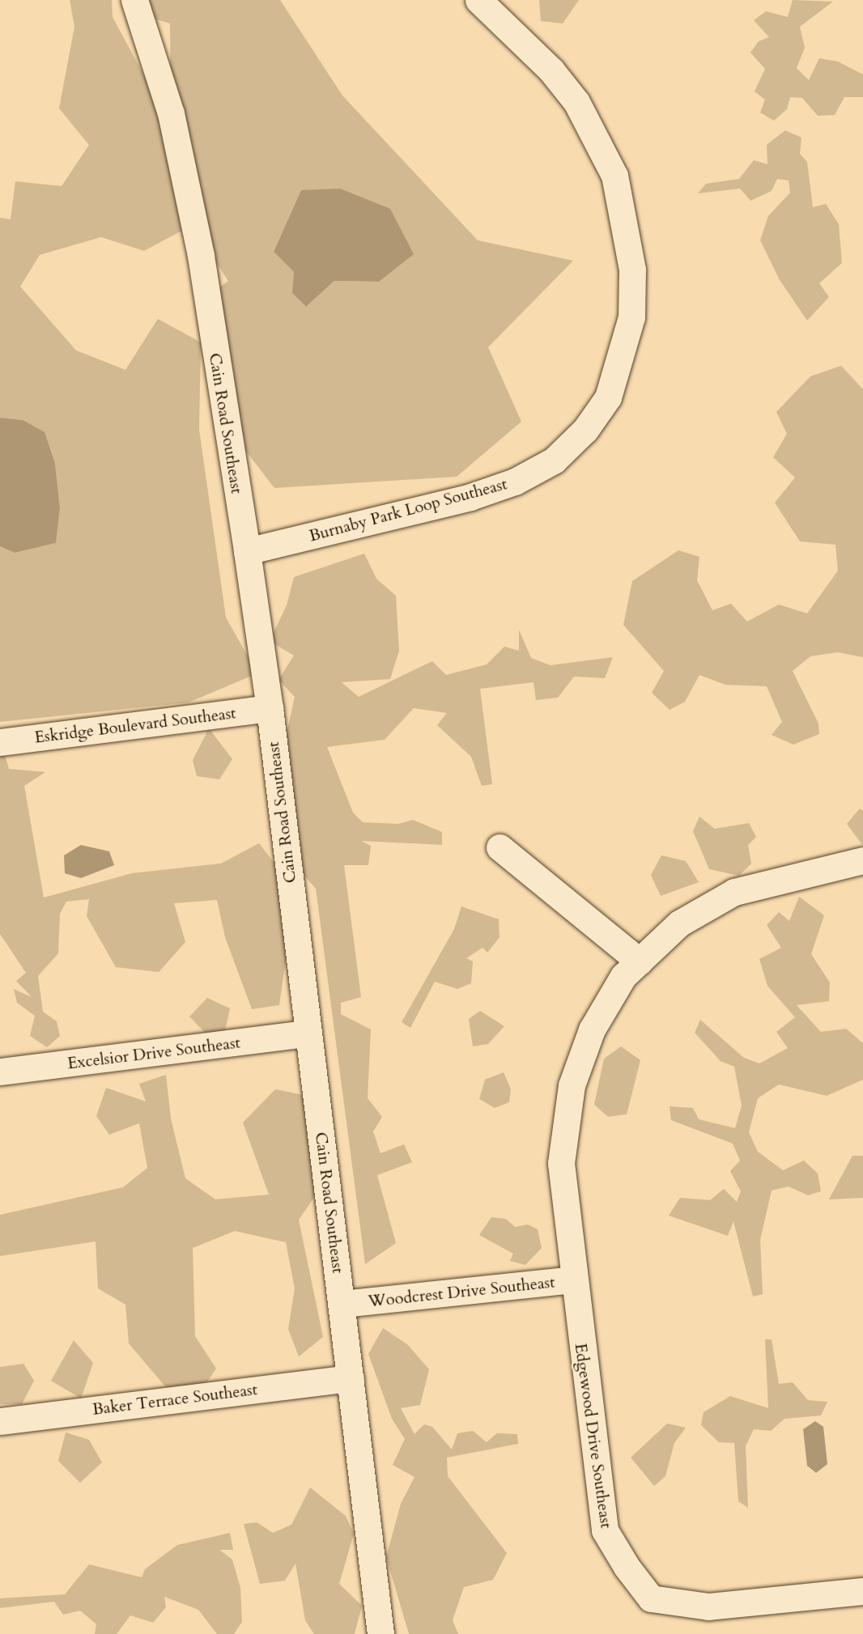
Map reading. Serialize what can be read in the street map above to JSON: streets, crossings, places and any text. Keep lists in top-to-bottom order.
{
  "streets": {
    "street": [
      "Cain Road Southeast",
      "Burnaby Park Loop Southeast",
      "Eskridge Boulevard Southeast",
      "Excelsior Drive Southeast",
      "Woodcrest Drive Southeast",
      "Baker Terrace Southeast",
      "Edgewood Drive Southeast"
    ]
  },
  "crossings": [
    ["Cain Road Southeast", "Burnaby Park Loop Southeast"],
    ["Cain Road Southeast", "Eskridge Boulevard Southeast"],
    ["Cain Road Southeast", "Excelsior Drive Southeast"],
    ["Cain Road Southeast", "Woodcrest Drive Southeast"],
    ["Cain Road Southeast", "Baker Terrace Southeast"],
    ["Woodcrest Drive Southeast", "Edgewood Drive Southeast"]
  ]
}
